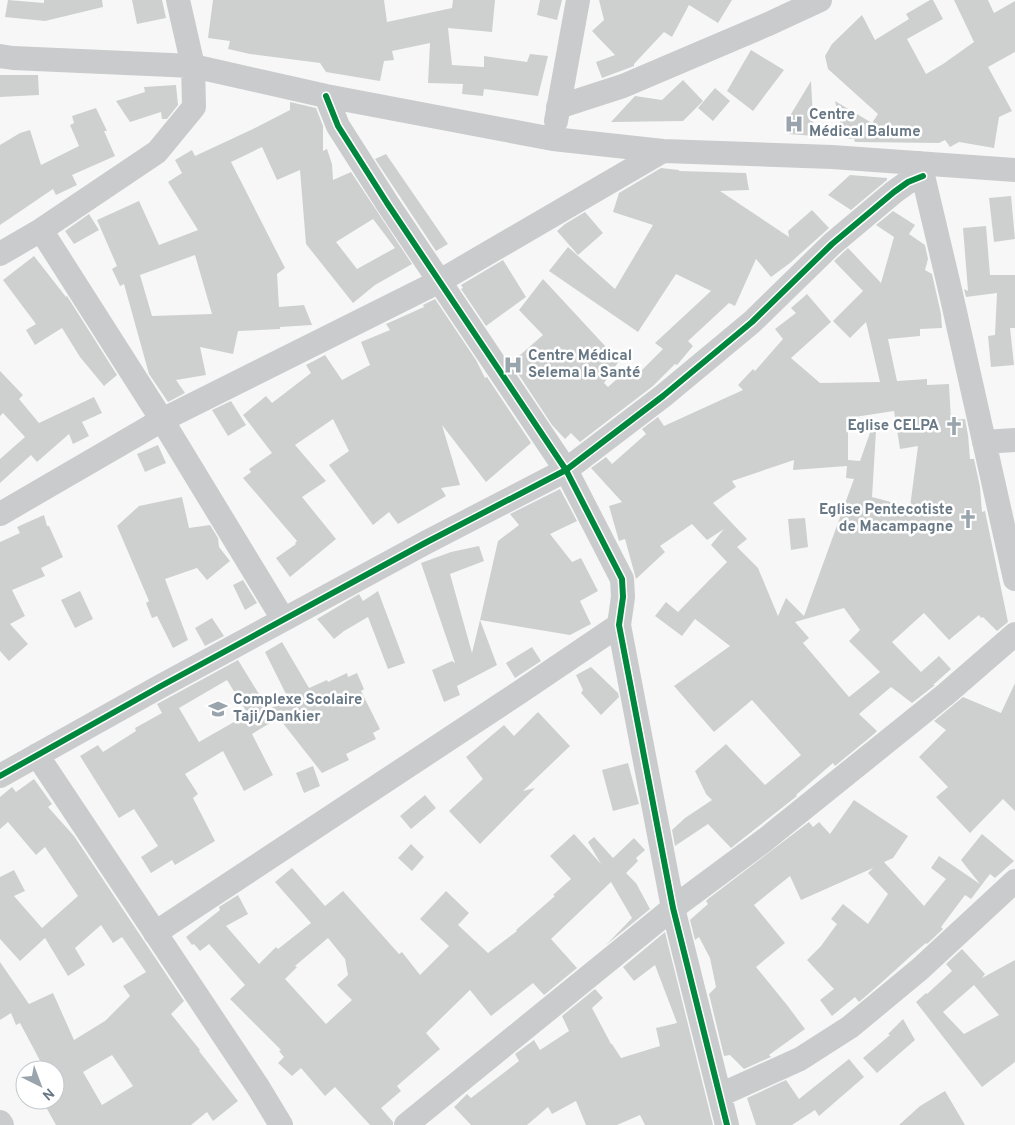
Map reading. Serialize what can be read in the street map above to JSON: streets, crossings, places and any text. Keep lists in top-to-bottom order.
{
  "places": {
    "hospital": ["Centre Médical Balume", "Centre Médical Selema la Santé"],
    "church": ["Eglise CELPA", "Eglise Pentecotiste de Macampagne"],
    "school or university": ["Complexe Scolaire Taji/Dankier"]
  },
  "north": "bottom right"
}
